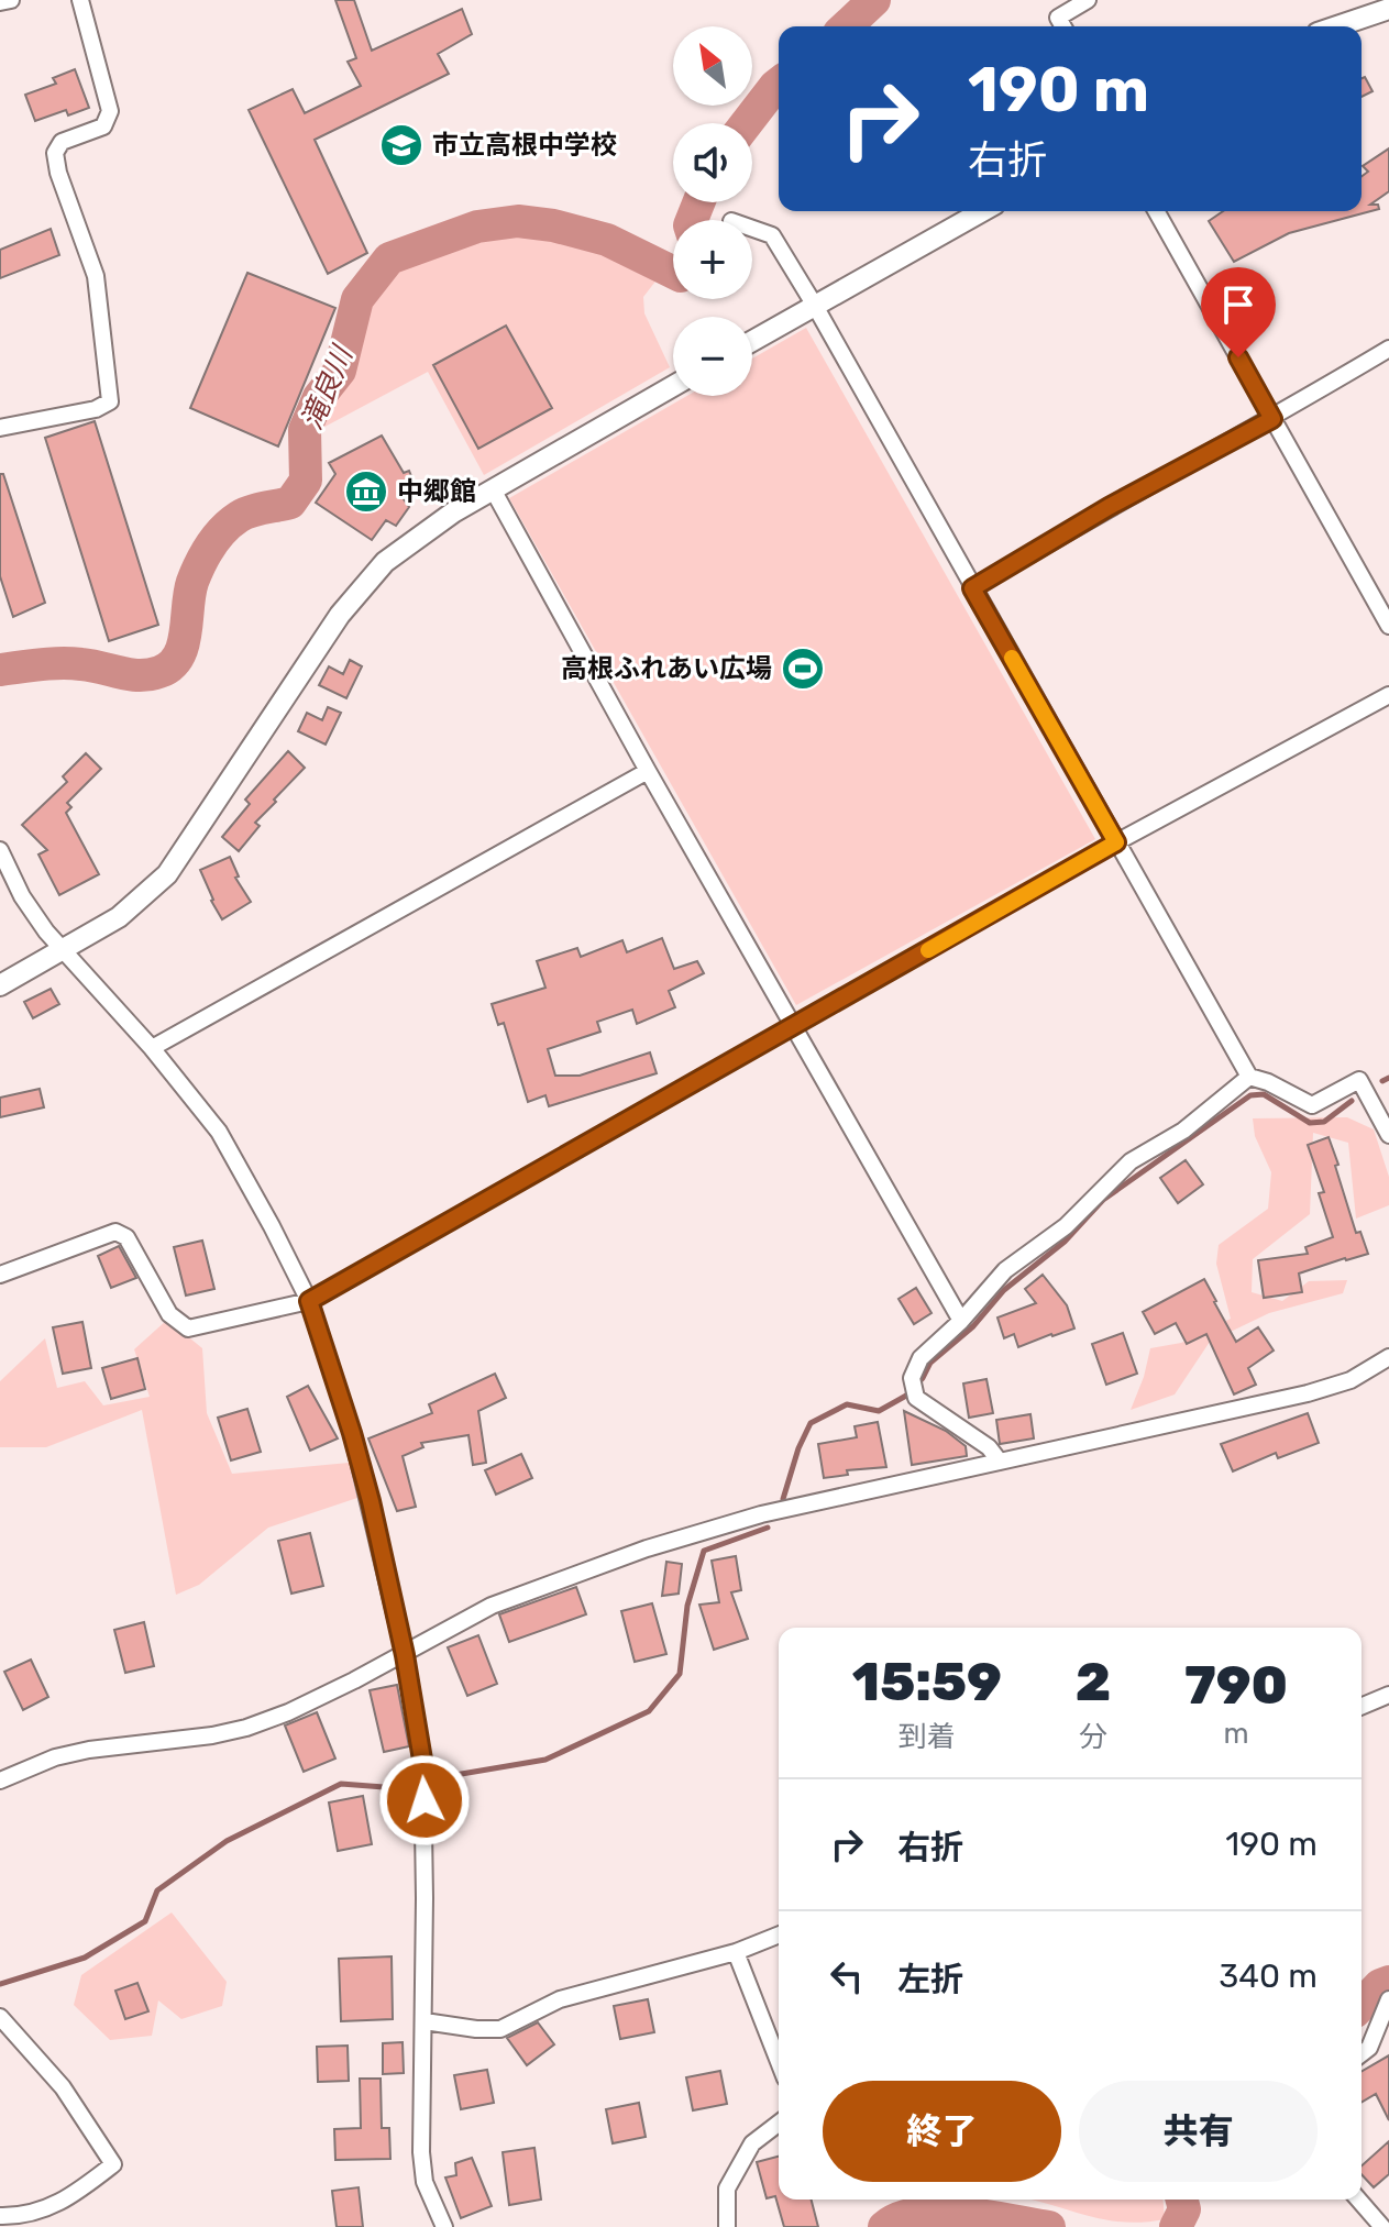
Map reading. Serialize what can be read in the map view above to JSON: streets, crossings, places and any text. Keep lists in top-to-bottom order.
{
  "water": ["滝良川"],
  "places": {
    "school or university": ["市立高根中学校"],
    "museum": ["中郷館"],
    "sports": ["高根ふれあい広場"]
  },
  "north": "top left",
  "page": {
    "map_buttons": ["+", "−"],
    "turn": ["190 m", "右折"],
    "eta": [
      "15:59",
      "到着",
      "2",
      "分",
      "790",
      "m"
    ],
    "list": [
      {
        "name": "右折",
        "value": "190 m"
      },
      {
        "name": "左折",
        "value": "340 m"
      }
    ],
    "buttons": ["終了", "共有"]
  }
}
